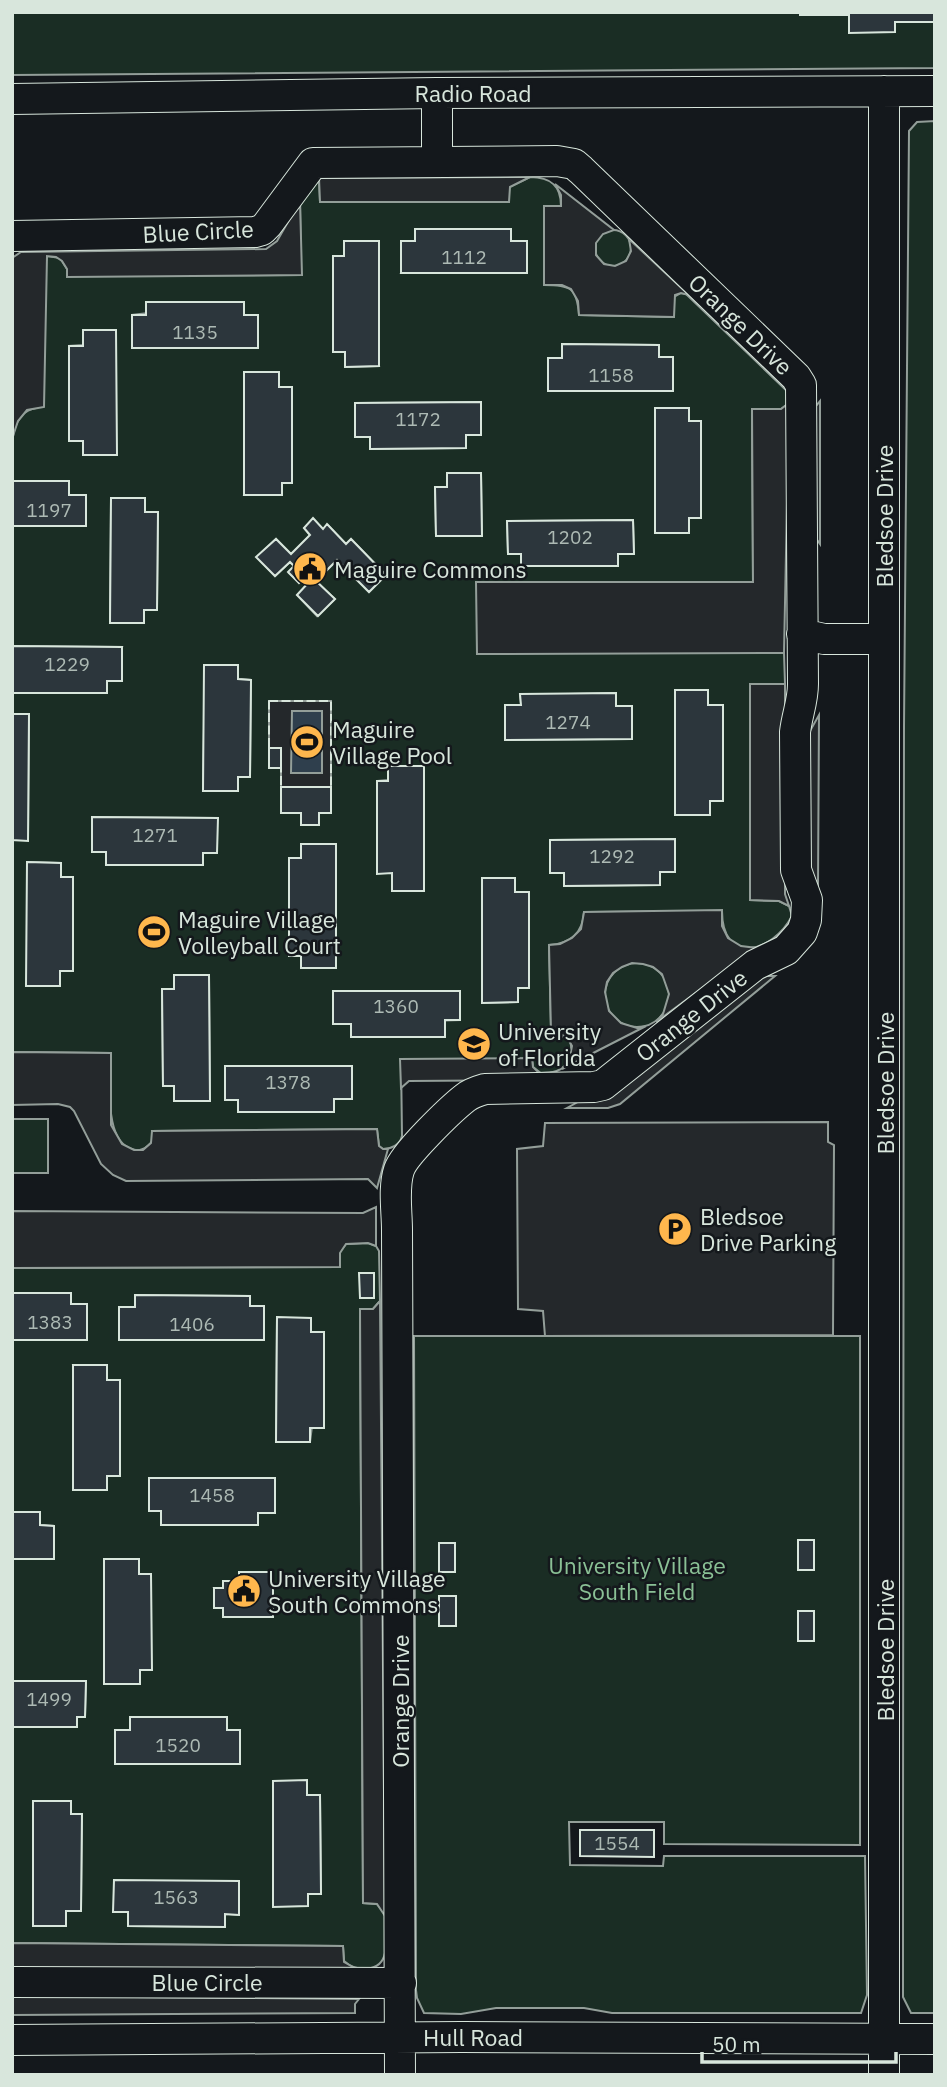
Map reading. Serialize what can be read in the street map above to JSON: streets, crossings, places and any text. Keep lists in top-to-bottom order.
{
  "streets": {
    "street": [
      "Radio Road",
      "Blue Circle",
      "Orange Drive",
      "Bledsoe Drive",
      "Hull Road"
    ]
  },
  "crossings": [
    ["Radio Road", "Bledsoe Drive"],
    ["Blue Circle", "Orange Drive"],
    ["Orange Drive", "Hull Road"],
    ["Bledsoe Drive", "Hull Road"]
  ],
  "parks": ["University Village South Field"],
  "places": {
    "public building": ["Maguire Commons", "University Village South Commons"],
    "sports": ["Maguire Village Pool", "Maguire Village Volleyball Court"],
    "school or university": ["University of Florida"],
    "parking": ["Bledsoe Drive Parking"]
  },
  "house_numbers": [
    "1112",
    "1135",
    "1158",
    "1172",
    "1197",
    "1202",
    "1229",
    "1274",
    "1271",
    "1292",
    "1360",
    "1378",
    "1383",
    "1406",
    "1458",
    "1499",
    "1520",
    "1554",
    "1563"
  ],
  "scale_bar": "50 m"
}
